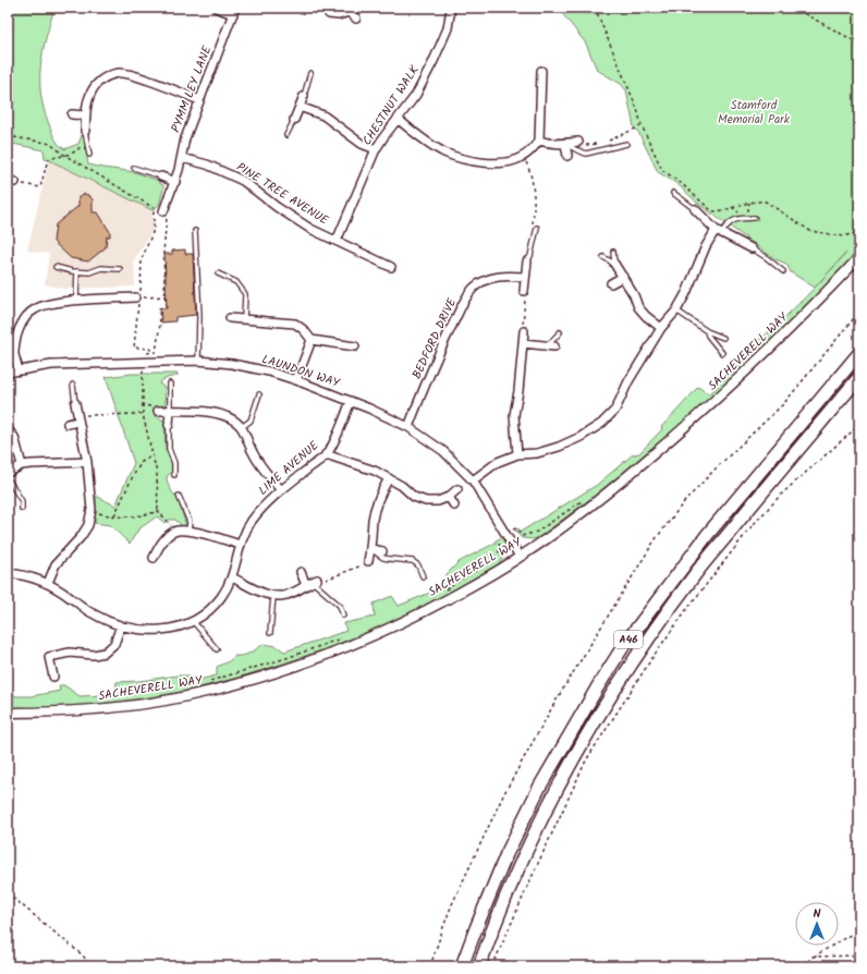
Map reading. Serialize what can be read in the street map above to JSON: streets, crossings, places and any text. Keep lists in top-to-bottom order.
{
  "streets": {
    "highway": ["A46"],
    "street": [
      "PYMM LEY LANE",
      "CHESTNUT WALK",
      "PINE TREE AVENUE",
      "BEDFORD DRIVE",
      "SACHEVERELL WAY",
      "LAUNDON WAY",
      "LIME AVENUE"
    ]
  },
  "crossings": [
    ["PYMM LEY LANE", "PINE TREE AVENUE"],
    ["CHESTNUT WALK", "PINE TREE AVENUE"],
    ["BEDFORD DRIVE", "LAUNDON WAY"],
    ["SACHEVERELL WAY", "LAUNDON WAY"],
    ["LAUNDON WAY", "LIME AVENUE"]
  ],
  "parks": ["Stamford Memorial Park"],
  "north": "top"
}
